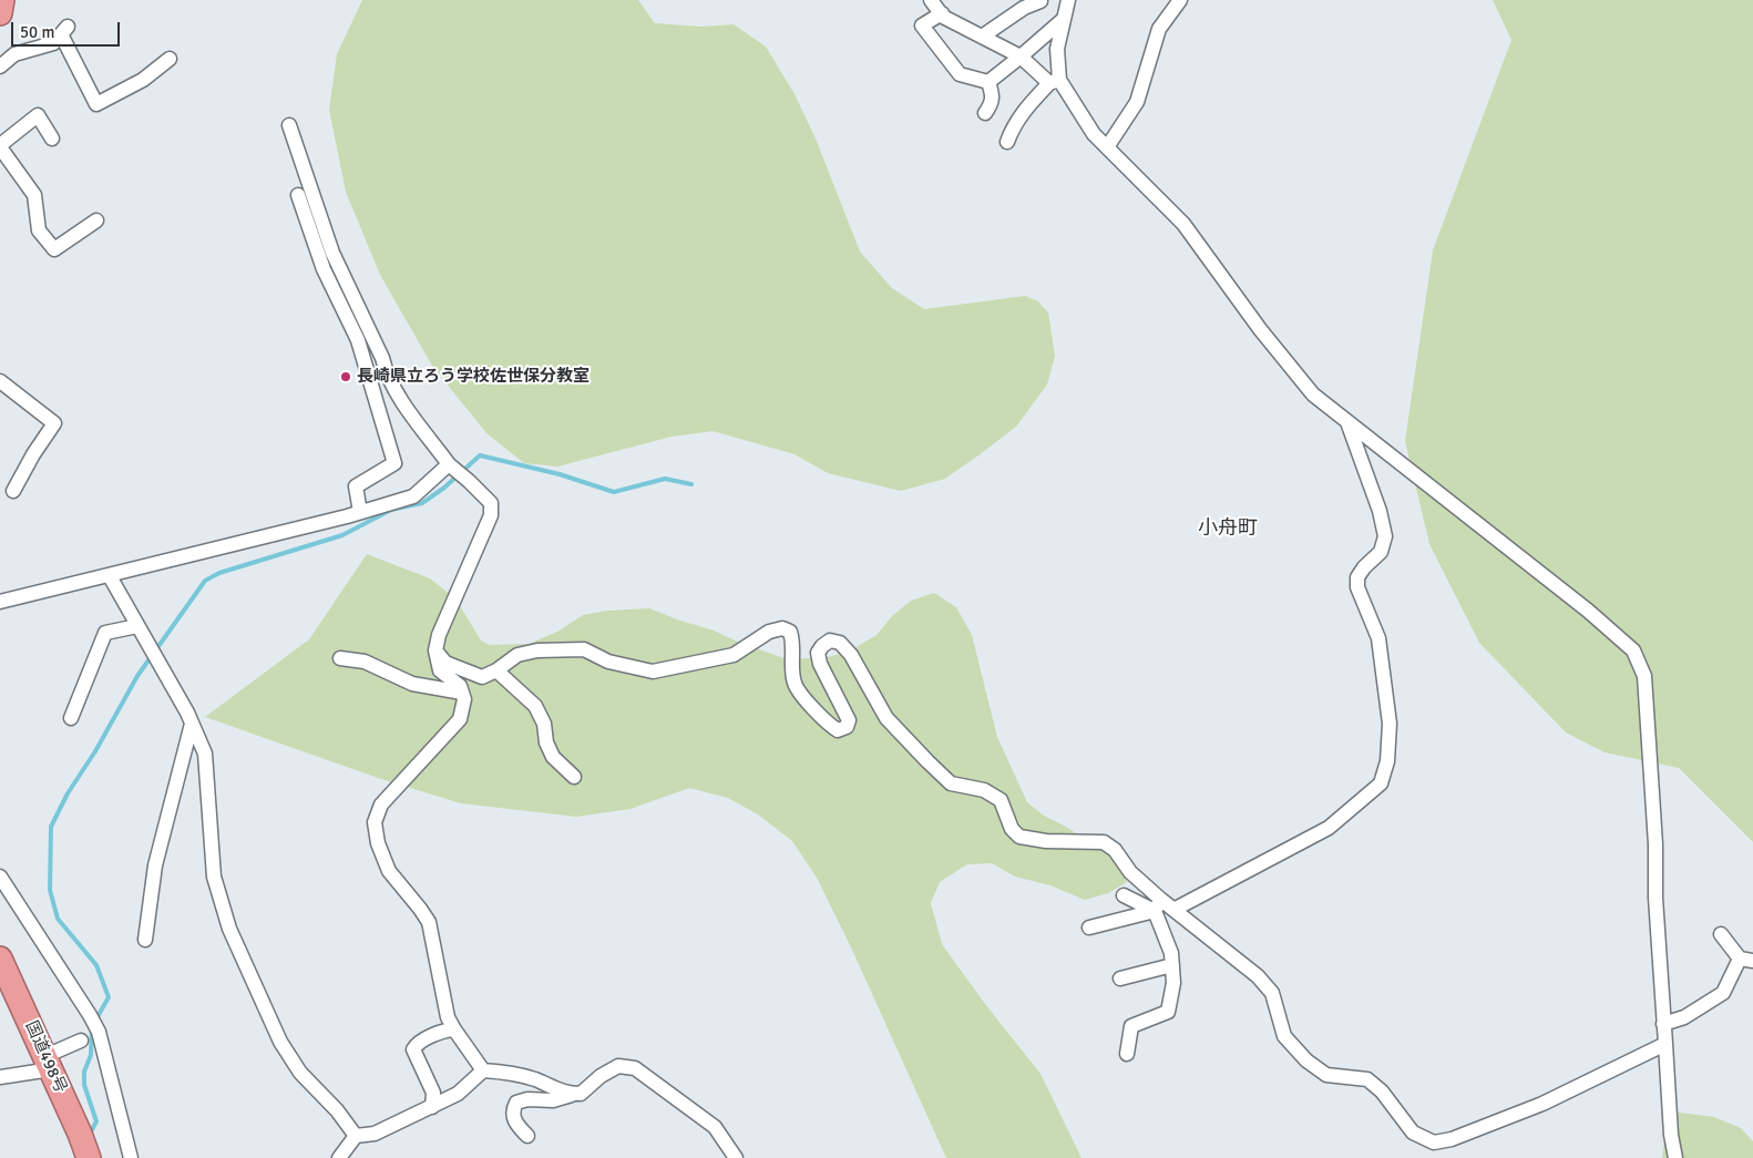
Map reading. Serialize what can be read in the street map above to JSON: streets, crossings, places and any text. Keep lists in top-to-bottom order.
{
  "streets": {
    "highway": ["国道498号"]
  },
  "districts": ["小舟町"],
  "places": ["長崎県立ろう学校佐世保分教室"],
  "scale_bar": "50 m"
}
